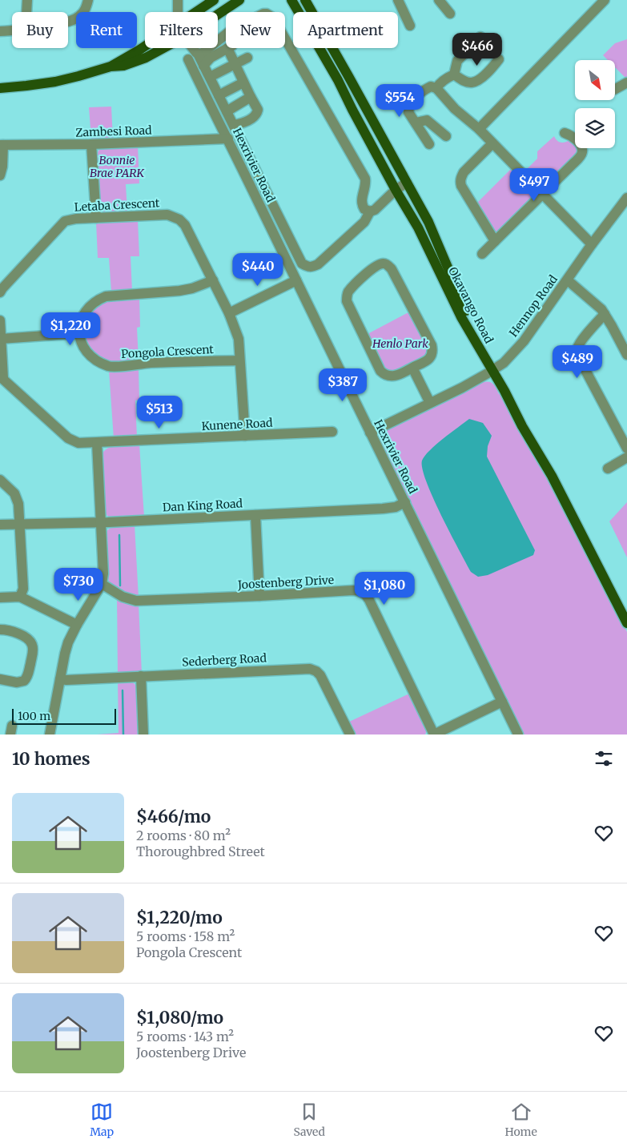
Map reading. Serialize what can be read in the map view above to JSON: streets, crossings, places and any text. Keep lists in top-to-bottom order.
{
  "streets": {
    "main road": ["Okavango Road"],
    "street": [
      "Zambesi Road",
      "Hexrivier Road",
      "Letaba Crescent",
      "Hennop Road",
      "Pongola Crescent",
      "Kunene Road",
      "Dan King Road",
      "Joostenberg Drive",
      "Sederberg Road"
    ]
  },
  "crossings": [
    ["Zambesi Road", "Hexrivier Road"],
    ["Hexrivier Road", "Hennop Road"],
    ["Hexrivier Road", "Dan King Road"],
    ["Letaba Crescent", "Pongola Crescent"],
    ["Letaba Crescent", "Kunene Road"],
    ["Okavango Road", "Hennop Road"]
  ],
  "parks": ["Bonnie Brae PARK", "Henlo Park"],
  "scale_bar": "100 m",
  "north": "bottom right",
  "page": {
    "chip": [
      "Buy",
      "Rent",
      "Filters",
      "New",
      "Apartment"
    ],
    "price": [
      "$466",
      "$554",
      "$497",
      "$440",
      "$1,220",
      "$489",
      "$387",
      "$513",
      "$730",
      "$1,080"
    ],
    "scale": "100 m",
    "heading": "10 homes",
    "list": [
      {
        "name": "$466/mo",
        "note": "2 rooms · 80 m² · Thoroughbred Street"
      },
      {
        "name": "$1,220/mo",
        "note": "5 rooms · 158 m² · Pongola Crescent"
      },
      {
        "name": "$1,080/mo",
        "note": "5 rooms · 143 m² · Joostenberg Drive"
      }
    ],
    "tabs": ["Map", "Saved", "Home"]
  }
}
